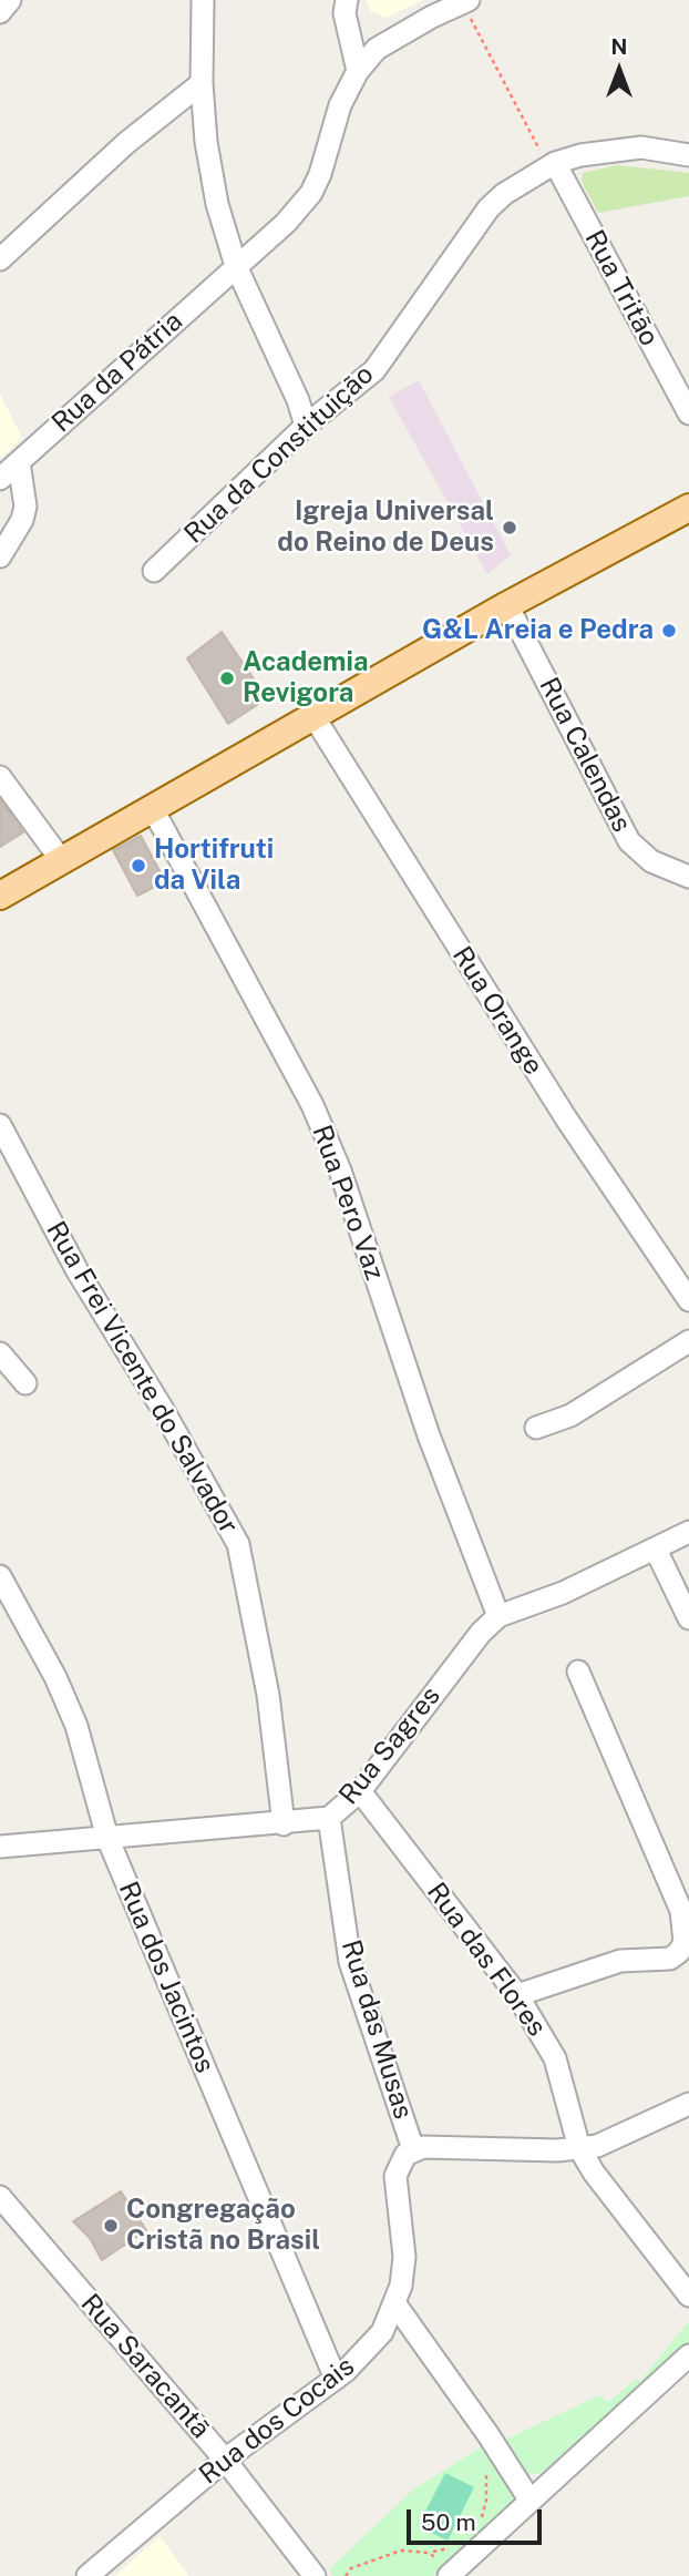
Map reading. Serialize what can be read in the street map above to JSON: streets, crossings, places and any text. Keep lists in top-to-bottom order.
{
  "streets": {
    "street": [
      "Rua Tritão",
      "Rua da Pátria",
      "Rua da Constituição",
      "Rua Calendas",
      "Rua Orange",
      "Rua Pero Vaz",
      "Rua Frei Vicente do Salvador",
      "Rua Sagres",
      "Rua das Flores",
      "Rua dos Jacintos",
      "Rua das Musas",
      "Rua Saracantã",
      "Rua dos Cocais"
    ]
  },
  "crossings": [
    ["Rua Tritão", "Rua da Constituição"],
    ["Rua Pero Vaz", "Rua Sagres"],
    ["Rua Frei Vicente do Salvador", "Rua Sagres"],
    ["Rua Sagres", "Rua das Flores"],
    ["Rua Sagres", "Rua dos Jacintos"],
    ["Rua Sagres", "Rua das Musas"],
    ["Rua dos Jacintos", "Rua dos Cocais"],
    ["Rua das Musas", "Rua dos Cocais"],
    ["Rua Saracantã", "Rua dos Cocais"]
  ],
  "places": [
    "Igreja Universal do Reino de Deus",
    "G&L Areia e Pedra",
    "Academia Revigora",
    "Hortifruti da Vila",
    "Congregação Cristã no Brasil"
  ],
  "scale_bar": "50 m",
  "north": "top"
}
